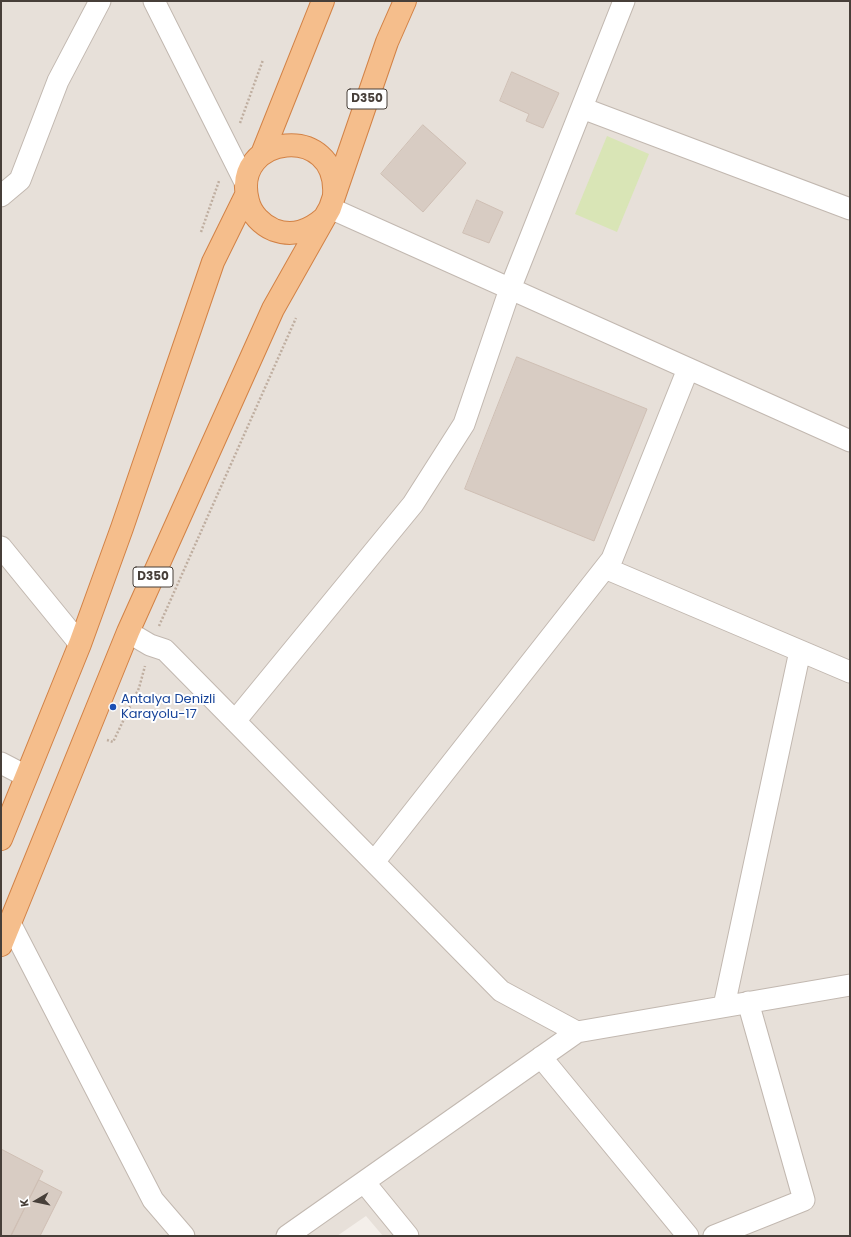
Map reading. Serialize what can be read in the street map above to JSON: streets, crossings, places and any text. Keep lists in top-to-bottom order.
{
  "streets": {
    "highway": ["D350"]
  },
  "places": ["Antalya Denizli Karayolu-17"],
  "north": "left"
}
